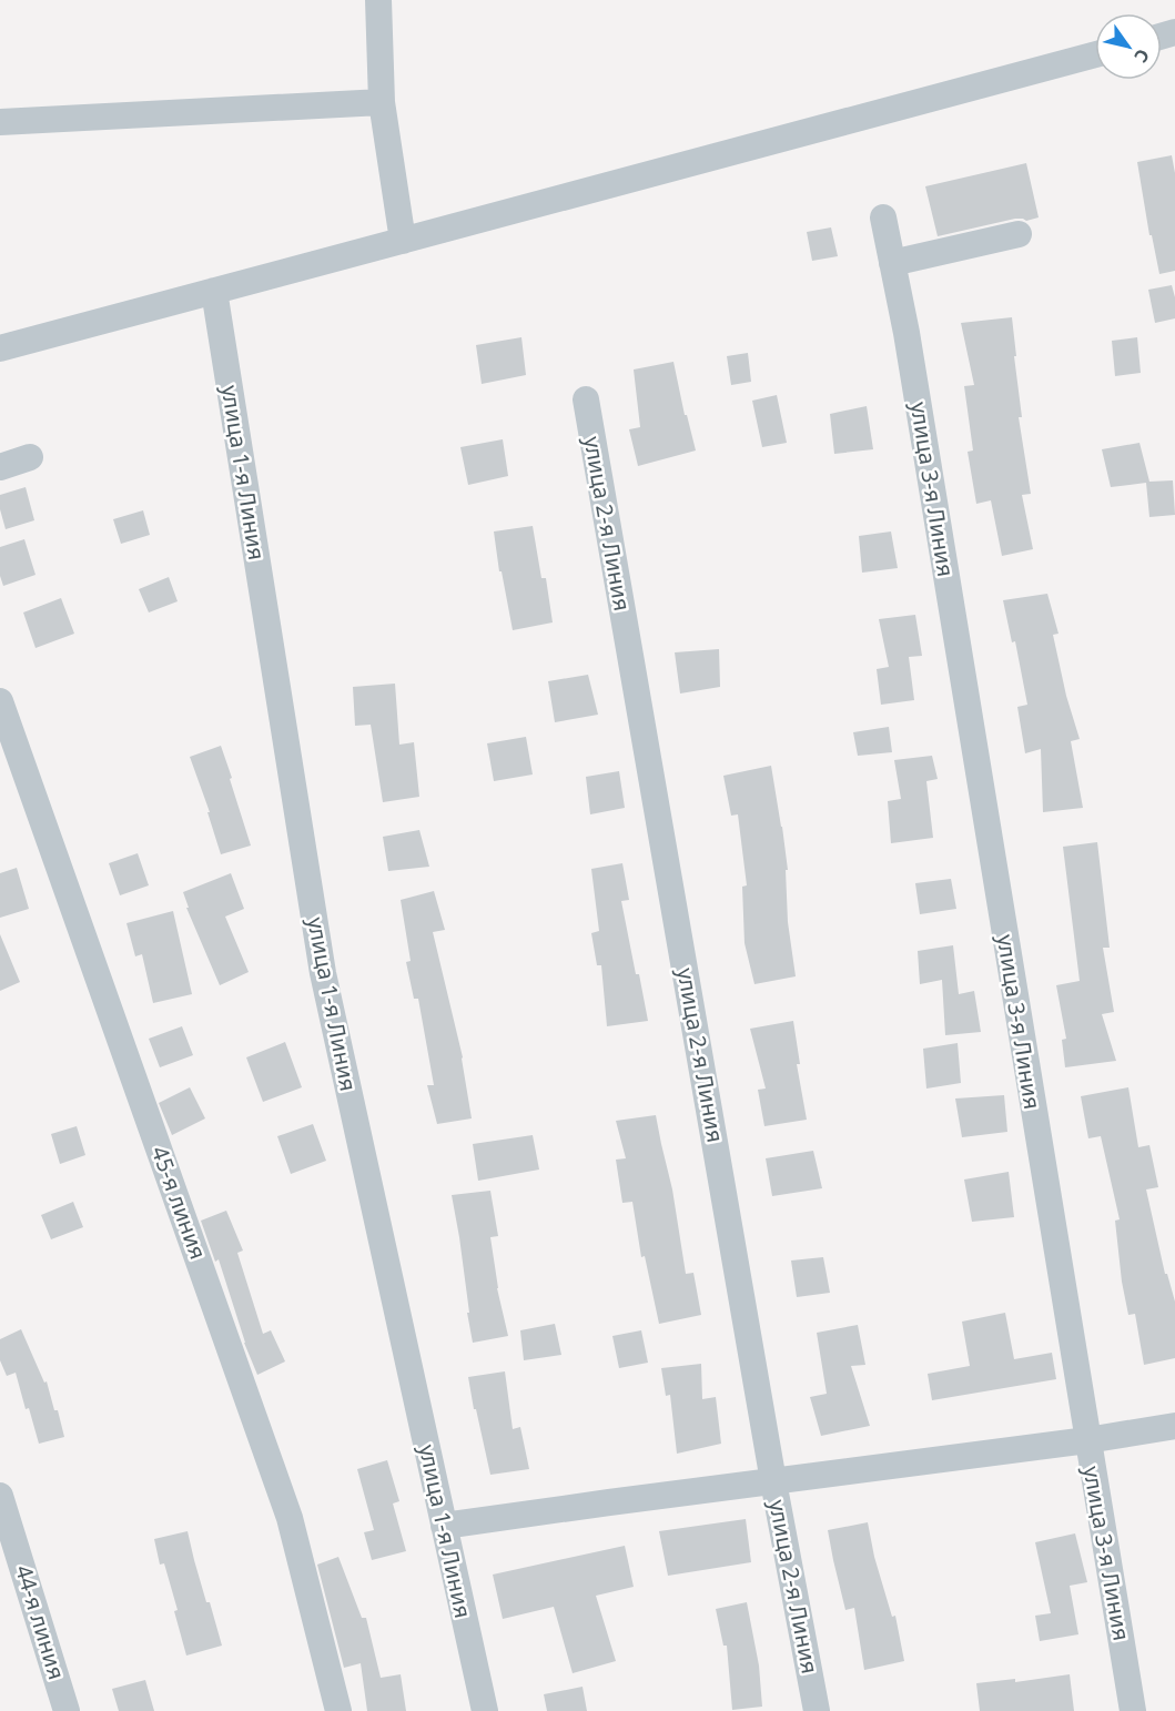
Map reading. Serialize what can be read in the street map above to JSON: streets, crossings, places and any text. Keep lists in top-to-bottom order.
{
  "streets": {
    "street": [
      "улица 1-я Линия",
      "улица 3-я Линия",
      "улица 2-я Линия",
      "45-я линия",
      "44-я линия"
    ]
  },
  "north": "bottom right"
}
